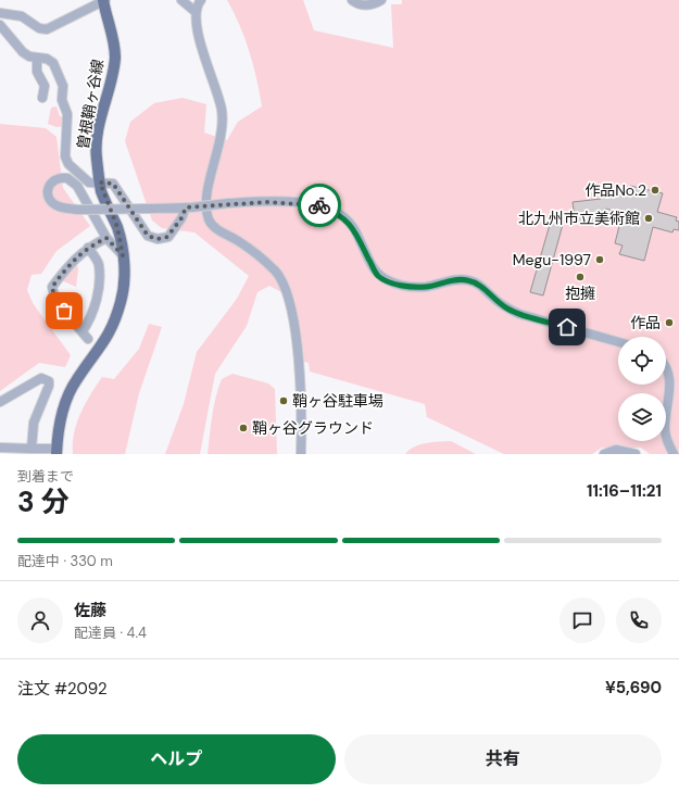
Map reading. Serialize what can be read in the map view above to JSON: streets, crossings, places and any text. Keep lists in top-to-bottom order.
{
  "streets": {
    "main road": ["曽根鞘ヶ谷線"]
  },
  "places": [
    "作品No.2",
    "北九州市立美術館",
    "Megu-1997",
    "抱擁",
    "作品",
    "鞘ヶ谷駐車場",
    "鞘ヶ谷グラウンド"
  ],
  "page": {
    "heading": ["3 分", "到着まで", "11:16–11:21"],
    "panel": [
      "佐藤",
      "配達員 · 4.4",
      "注文 #2092",
      "¥5,690"
    ],
    "bar": "配達中 · 330 m",
    "buttons": ["ヘルプ", "共有"]
  }
}
